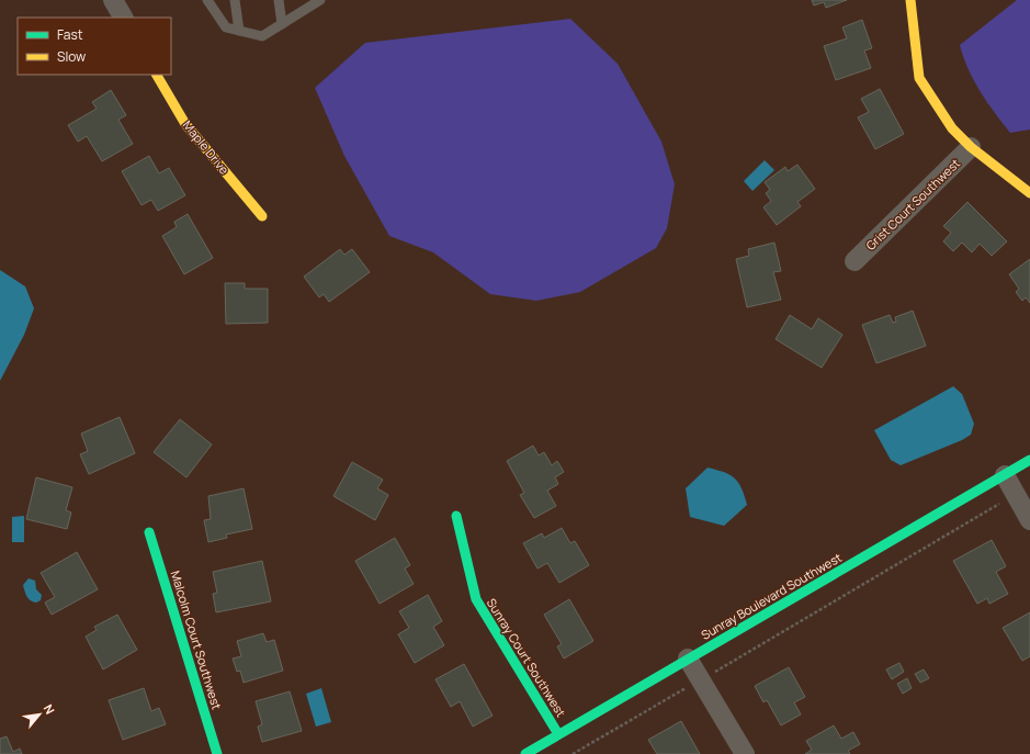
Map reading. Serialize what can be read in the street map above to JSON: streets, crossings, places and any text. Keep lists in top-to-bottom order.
{
  "streets": {
    "street": [
      "Maple Drive",
      "Grist Court Southwest",
      "Sunray Boulevard Southwest",
      "Malcolm Court Southwest",
      "Sunray Court Southwest"
    ]
  },
  "crossings": [
    ["Sunray Boulevard Southwest", "Sunray Court Southwest"]
  ],
  "legend": ["Fast", "Slow"],
  "north": "top right"
}
